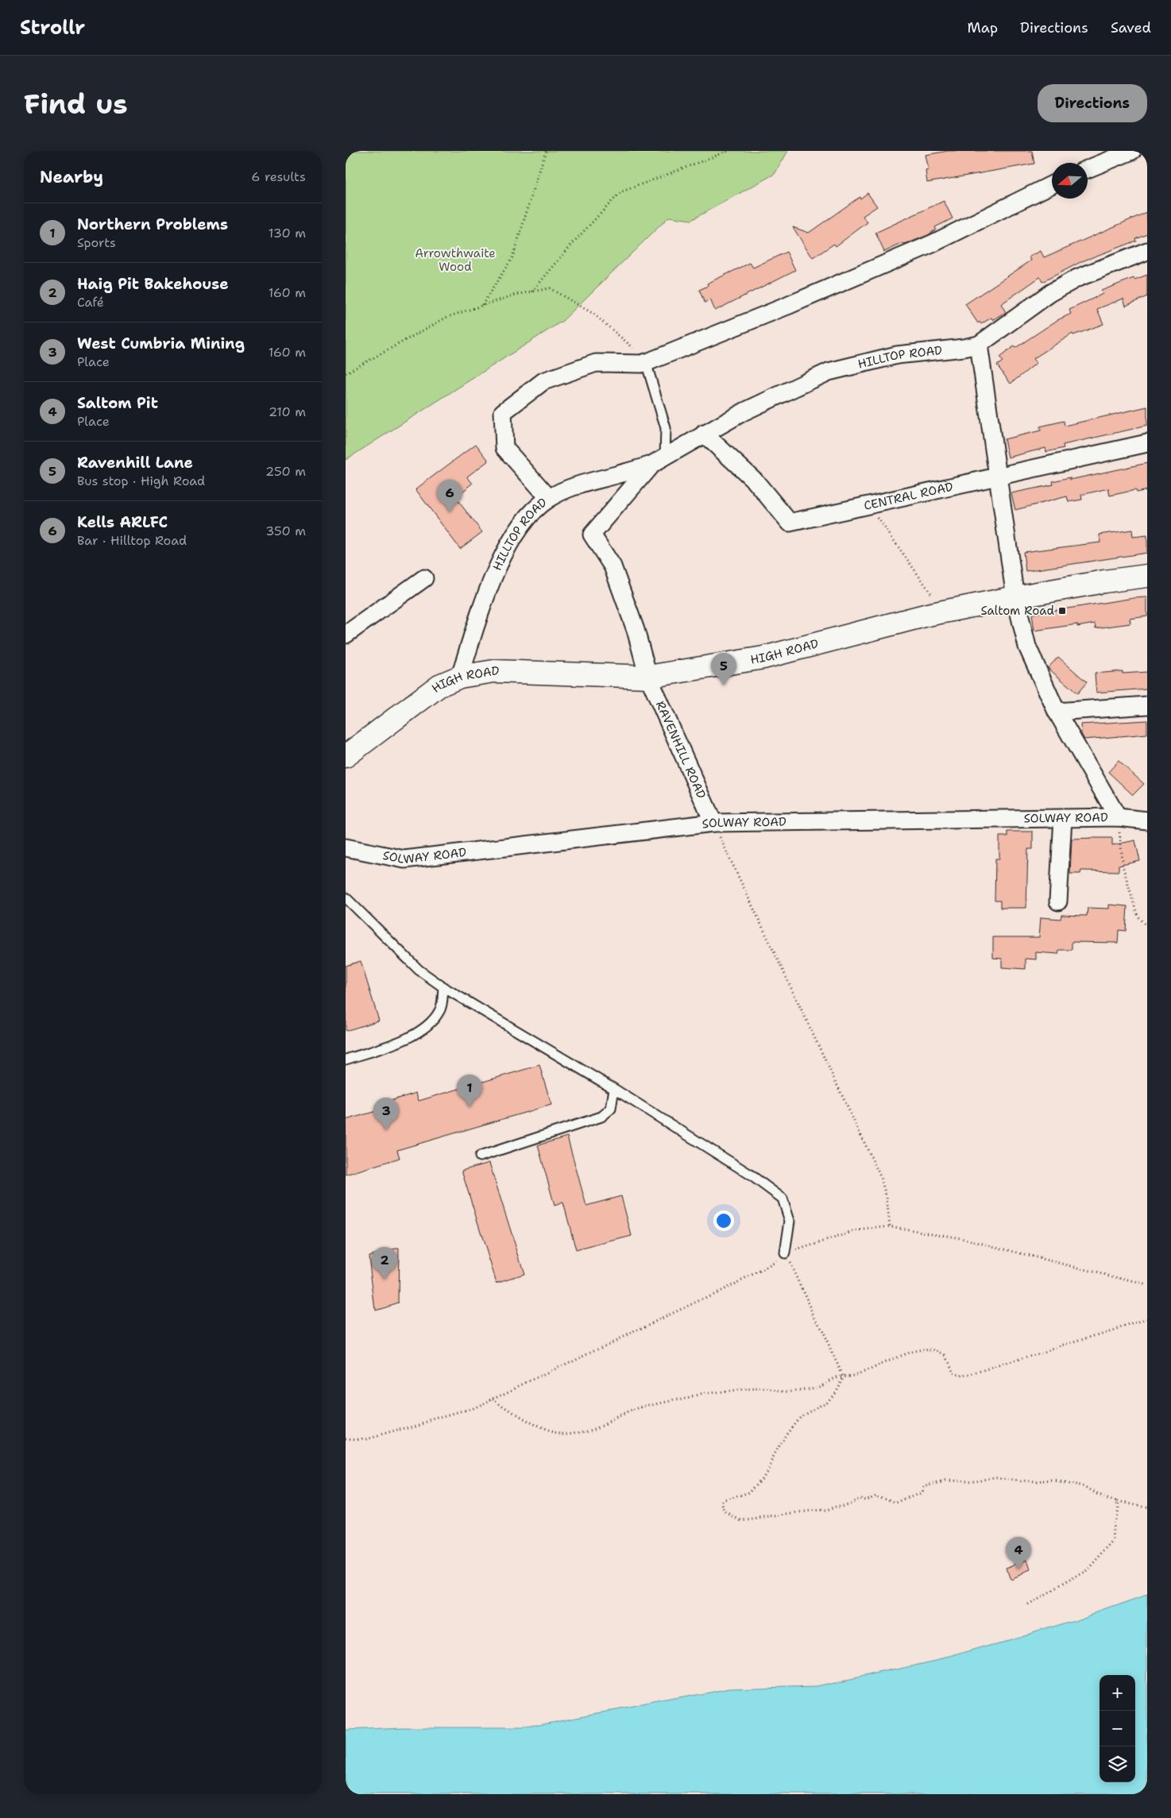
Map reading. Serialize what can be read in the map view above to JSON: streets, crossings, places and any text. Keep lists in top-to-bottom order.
{
  "streets": {
    "street": [
      "HILLTOP ROAD",
      "CENTRAL ROAD",
      "HIGH ROAD",
      "RAVENHILL ROAD",
      "SOLWAY ROAD"
    ]
  },
  "crossings": [
    ["HILLTOP ROAD", "CENTRAL ROAD"],
    ["HILLTOP ROAD", "HIGH ROAD"],
    ["HILLTOP ROAD", "RAVENHILL ROAD"],
    ["HIGH ROAD", "RAVENHILL ROAD"],
    ["RAVENHILL ROAD", "SOLWAY ROAD"]
  ],
  "parks": ["Arrowthwaite Wood"],
  "places": {
    "transit": ["Saltom Road"]
  },
  "north": "left",
  "page": {
    "header": "Strollr",
    "nav": ["Map", "Directions", "Saved"],
    "buttons": "Directions",
    "title": "Find us",
    "heading": ["Nearby", "6 results"],
    "list": [
      {
        "mark": "1",
        "name": "Northern Problems",
        "note": "Sports",
        "value": "130 m"
      },
      {
        "mark": "2",
        "name": "Haig Pit Bakehouse",
        "note": "Café",
        "value": "160 m"
      },
      {
        "mark": "3",
        "name": "West Cumbria Mining",
        "note": "Place",
        "value": "160 m"
      },
      {
        "mark": "4",
        "name": "Saltom Pit",
        "note": "Place",
        "value": "210 m"
      },
      {
        "mark": "5",
        "name": "Ravenhill Lane",
        "note": "Bus stop · High Road",
        "value": "250 m"
      },
      {
        "mark": "6",
        "name": "Kells ARLFC",
        "note": "Bar · Hilltop Road",
        "value": "350 m"
      }
    ],
    "pins": [
      "6",
      "5",
      "1",
      "3",
      "2",
      "4"
    ],
    "map_buttons": ["+", "−"]
  }
}
